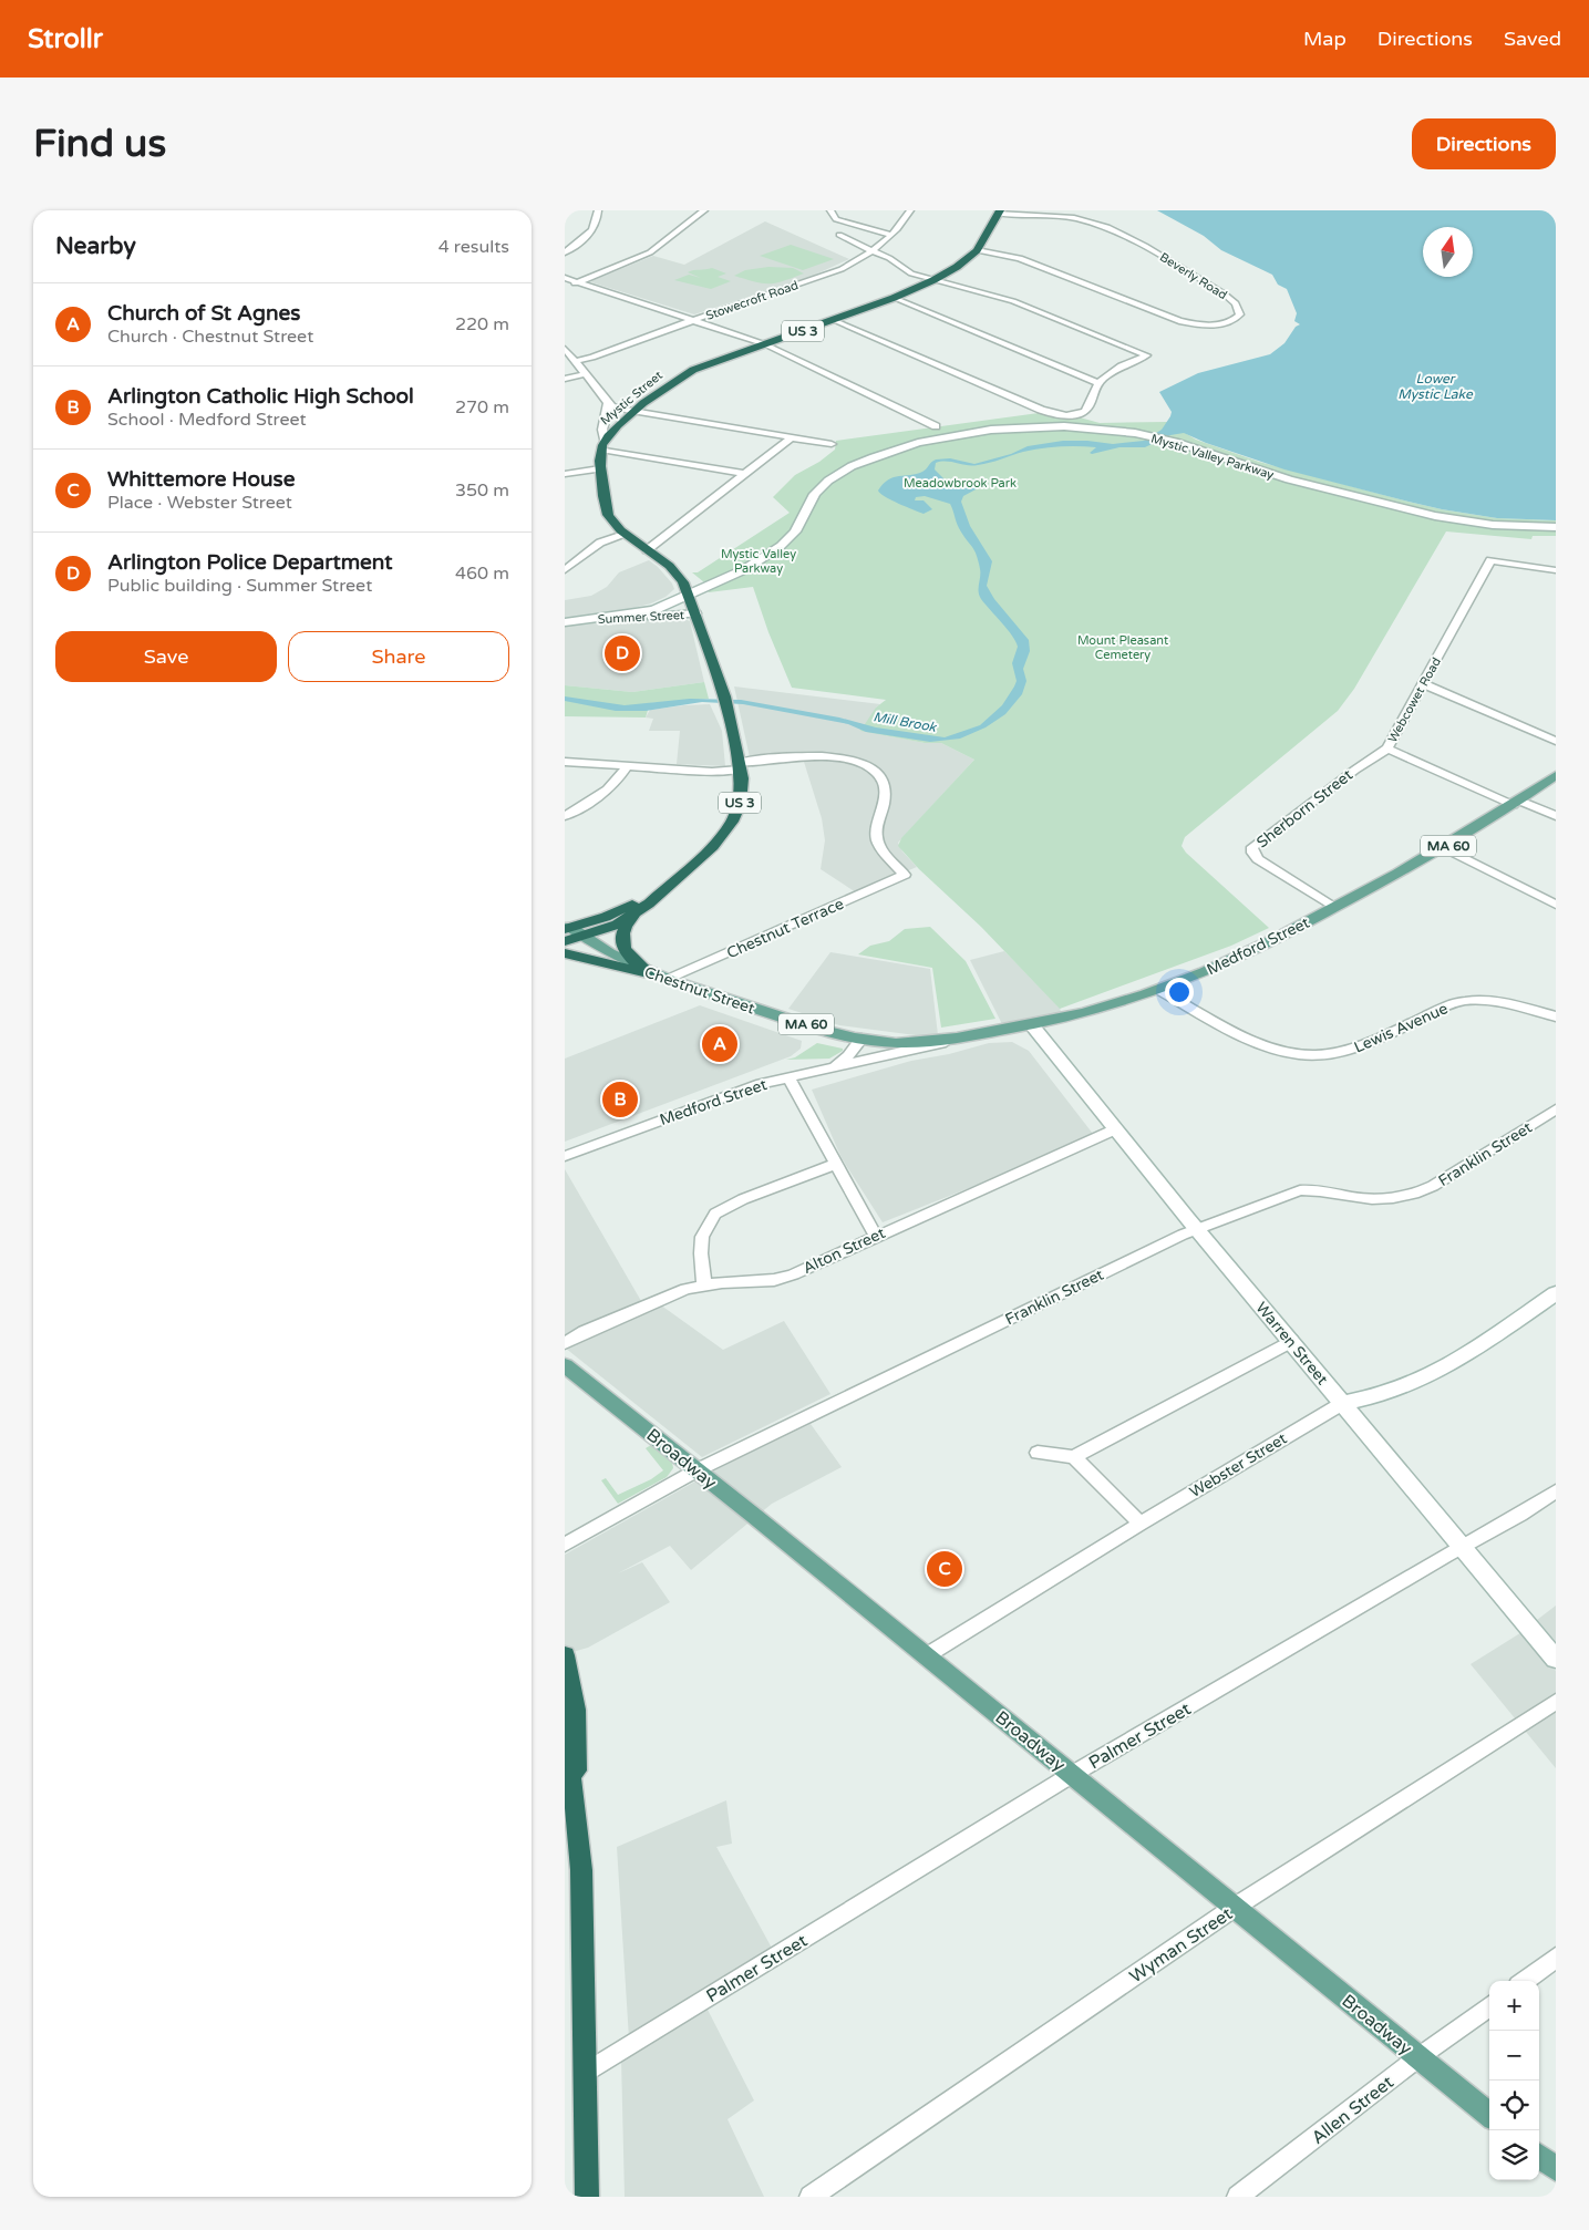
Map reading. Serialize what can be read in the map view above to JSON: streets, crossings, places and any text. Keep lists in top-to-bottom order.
{
  "streets": {
    "highway": ["US 3", "Mystic Street", "MA 60"],
    "main road": [
      "Mystic Valley Parkway",
      "Summer Street",
      "Medford Street",
      "Chestnut Street",
      "Warren Street",
      "Broadway",
      "Webster Street"
    ],
    "street": [
      "Beverly Road",
      "Stowecroft Road",
      "Webcowet Road",
      "Sherborn Street",
      "Chestnut Terrace",
      "Lewis Avenue",
      "Franklin Street",
      "Alton Street",
      "Palmer Street",
      "Wyman Street",
      "Allen Street"
    ]
  },
  "crossings": [
    ["Beverly Road", "Mystic Street"],
    ["Mystic Street", "Mystic Valley Parkway"],
    ["Mystic Street", "Summer Street"],
    ["Mystic Street", "Chestnut Terrace"],
    ["Mystic Street", "Chestnut Street"],
    ["Mystic Valley Parkway", "Summer Street"],
    ["Webcowet Road", "Sherborn Street"],
    ["Webcowet Road", "Medford Street"],
    ["Sherborn Street", "Medford Street"],
    ["MA 60", "Chestnut Street"],
    ["Chestnut Terrace", "Chestnut Street"],
    ["Medford Street", "Chestnut Street"],
    ["Medford Street", "Lewis Avenue"],
    ["Medford Street", "Warren Street"],
    ["Franklin Street", "Warren Street"],
    ["Franklin Street", "Broadway"],
    ["Alton Street", "Warren Street"],
    ["Warren Street", "Webster Street"],
    ["Warren Street", "Palmer Street"],
    ["Broadway", "Webster Street"],
    ["Broadway", "Palmer Street"],
    ["Broadway", "Wyman Street"],
    ["Broadway", "Allen Street"]
  ],
  "water": ["Lower Mystic Lake", "Mill Brook"],
  "parks": ["Meadowbrook Park", "Mystic Valley Parkway", "Mount Pleasant Cemetery"],
  "north": "top",
  "page": {
    "header": "Strollr",
    "nav": ["Map", "Directions", "Saved"],
    "buttons": [
      "Directions",
      ["Save", "Share"]
    ],
    "title": "Find us",
    "heading": ["Nearby", "4 results"],
    "list": [
      {
        "mark": "A",
        "name": "Church of St Agnes",
        "note": "Church · Chestnut Street",
        "value": "220 m"
      },
      {
        "mark": "B",
        "name": "Arlington Catholic High School",
        "note": "School · Medford Street",
        "value": "270 m"
      },
      {
        "mark": "C",
        "name": "Whittemore House",
        "note": "Place · Webster Street",
        "value": "350 m"
      },
      {
        "mark": "D",
        "name": "Arlington Police Department",
        "note": "Public building · Summer Street",
        "value": "460 m"
      }
    ],
    "pins": [
      "D",
      "A",
      "B",
      "C"
    ],
    "map_buttons": ["+", "−"]
  }
}
